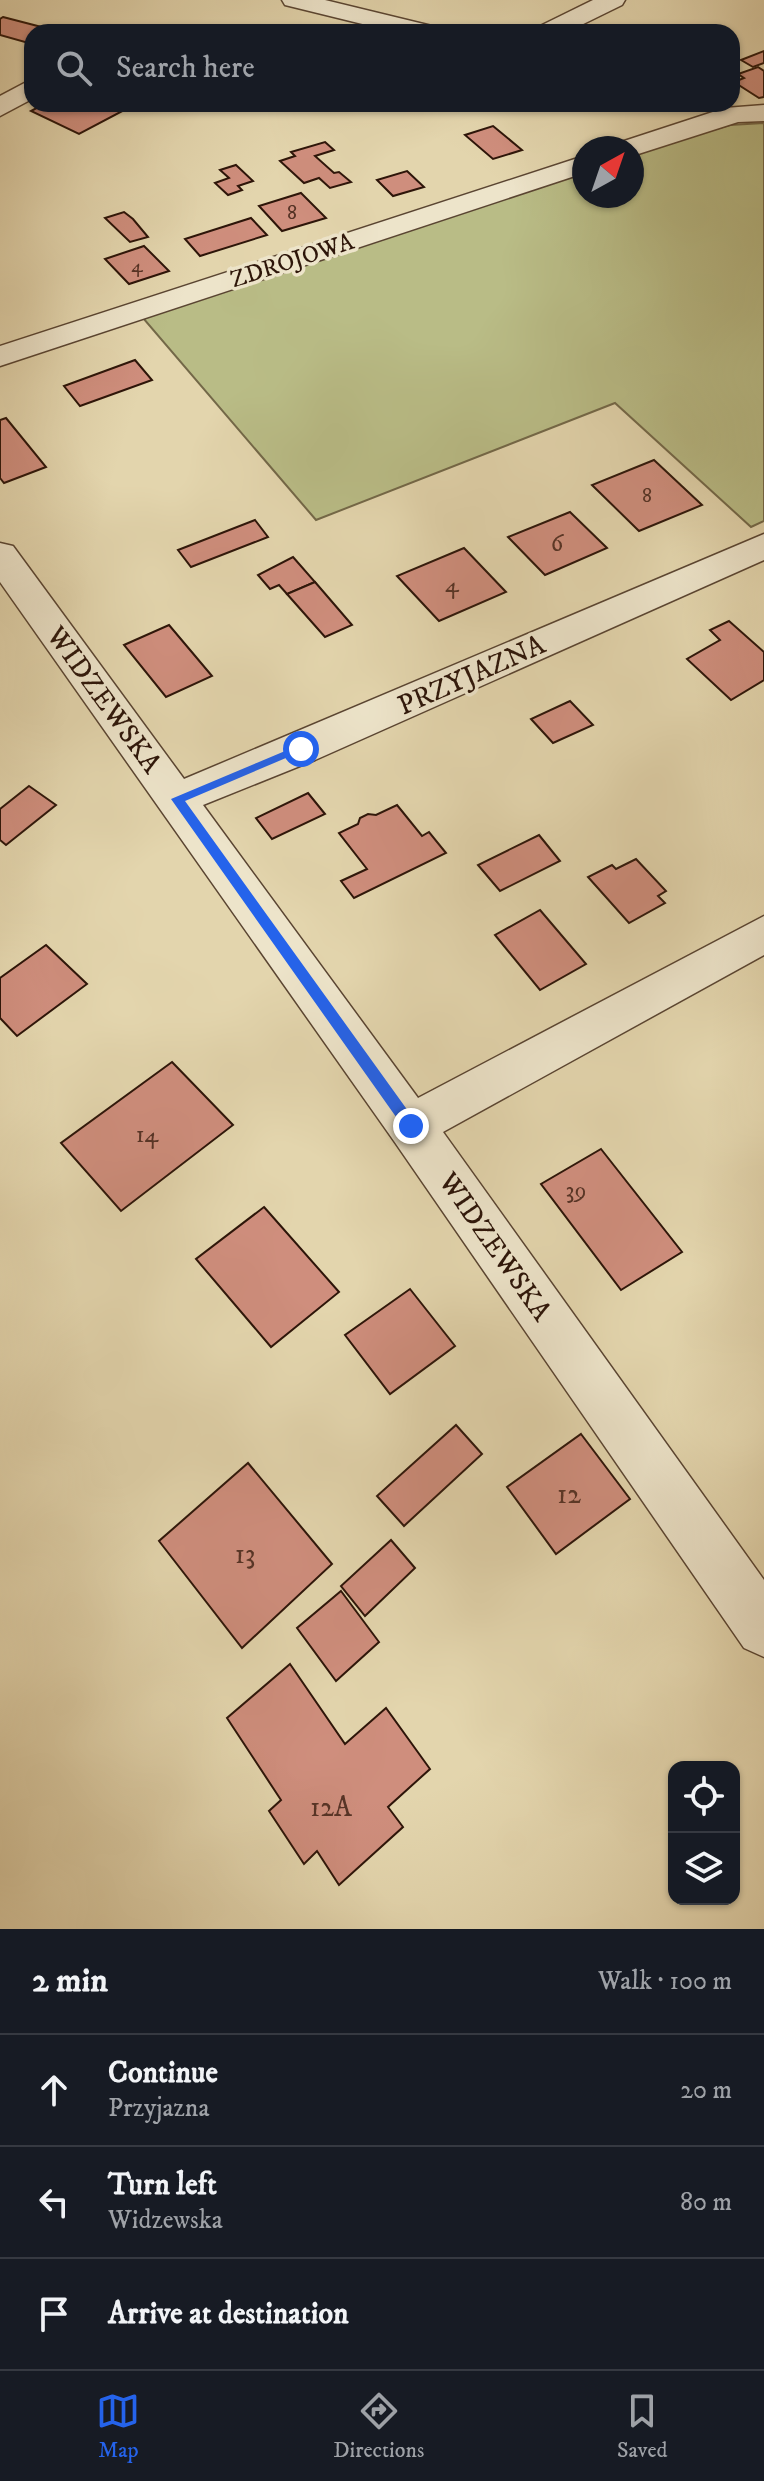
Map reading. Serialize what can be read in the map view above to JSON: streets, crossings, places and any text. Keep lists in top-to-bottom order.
{
  "streets": {
    "street": ["ZDROJOWA", "PRZYJAZNA", "WIDZEWSKA"]
  },
  "crossings": [
    ["PRZYJAZNA", "WIDZEWSKA"]
  ],
  "house_numbers": [
    "8",
    "4",
    "8",
    "6",
    "4",
    "14",
    "39",
    "12",
    "13",
    "12A"
  ],
  "north": "top right",
  "page": {
    "search": "Search here",
    "heading": ["2 min", "Walk · 100 m"],
    "list": [
      ["Continue", "Przyjazna", "20 m"],
      ["Turn left", "Widzewska", "80 m"],
      "Arrive at destination"
    ],
    "nav": ["Map", "Directions", "Saved"]
  }
}
